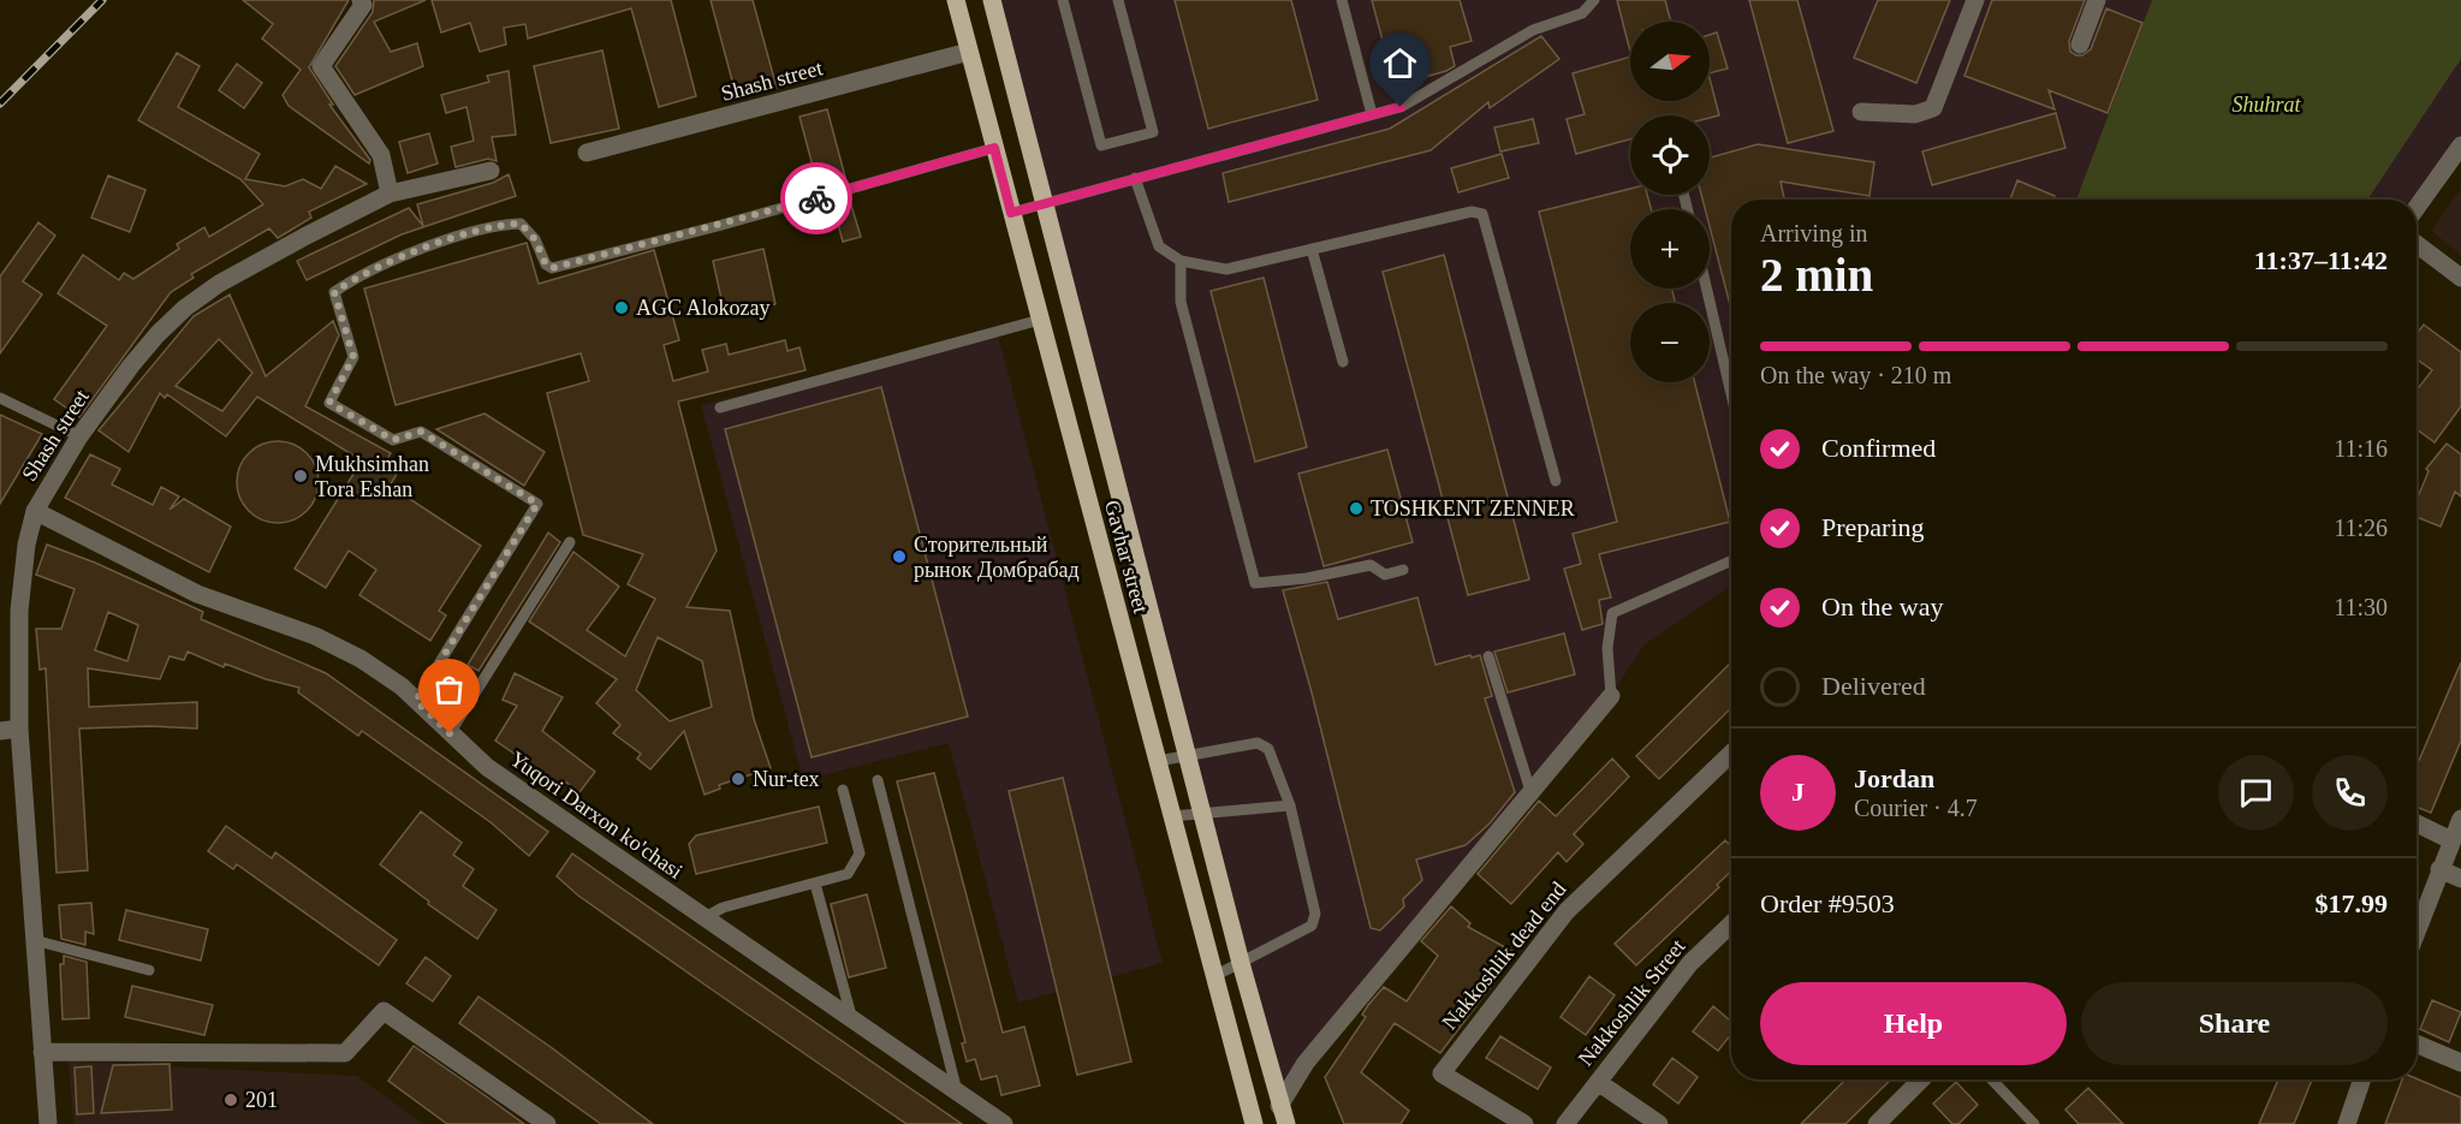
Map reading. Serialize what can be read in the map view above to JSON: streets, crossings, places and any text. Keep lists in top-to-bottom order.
{
  "streets": {
    "main road": ["Gavhar street"],
    "street": [
      "Shash street",
      "Yuqori Darxon ko'chasi",
      "Nakkoshlik dead end",
      "Nakkoshlik Street"
    ]
  },
  "crossings": [
    ["Shash street", "Gavhar street"],
    ["Shash street", "Yuqori Darxon ko'chasi"]
  ],
  "parks": ["Shuhrat"],
  "places": [
    "AGC Alokozay",
    "Mukhsimhan Tora Eshan",
    "TOSHKENT ZENNER",
    "Сторительный рынок Домбрабад",
    "Nur-tex",
    "201"
  ],
  "north": "right",
  "page": {
    "map_buttons": ["+", "−"],
    "heading": ["2 min", "Arriving in", "11:37–11:42"],
    "panel": [
      "Jordan",
      "Courier · 4.7",
      "Order #9503",
      "$17.99"
    ],
    "bar": "On the way · 210 m",
    "list": [
      ["Confirmed", "11:16"],
      ["Preparing", "11:26"],
      ["On the way", "11:30"],
      "Delivered"
    ],
    "round": "J",
    "buttons": ["Help", "Share"]
  }
}
